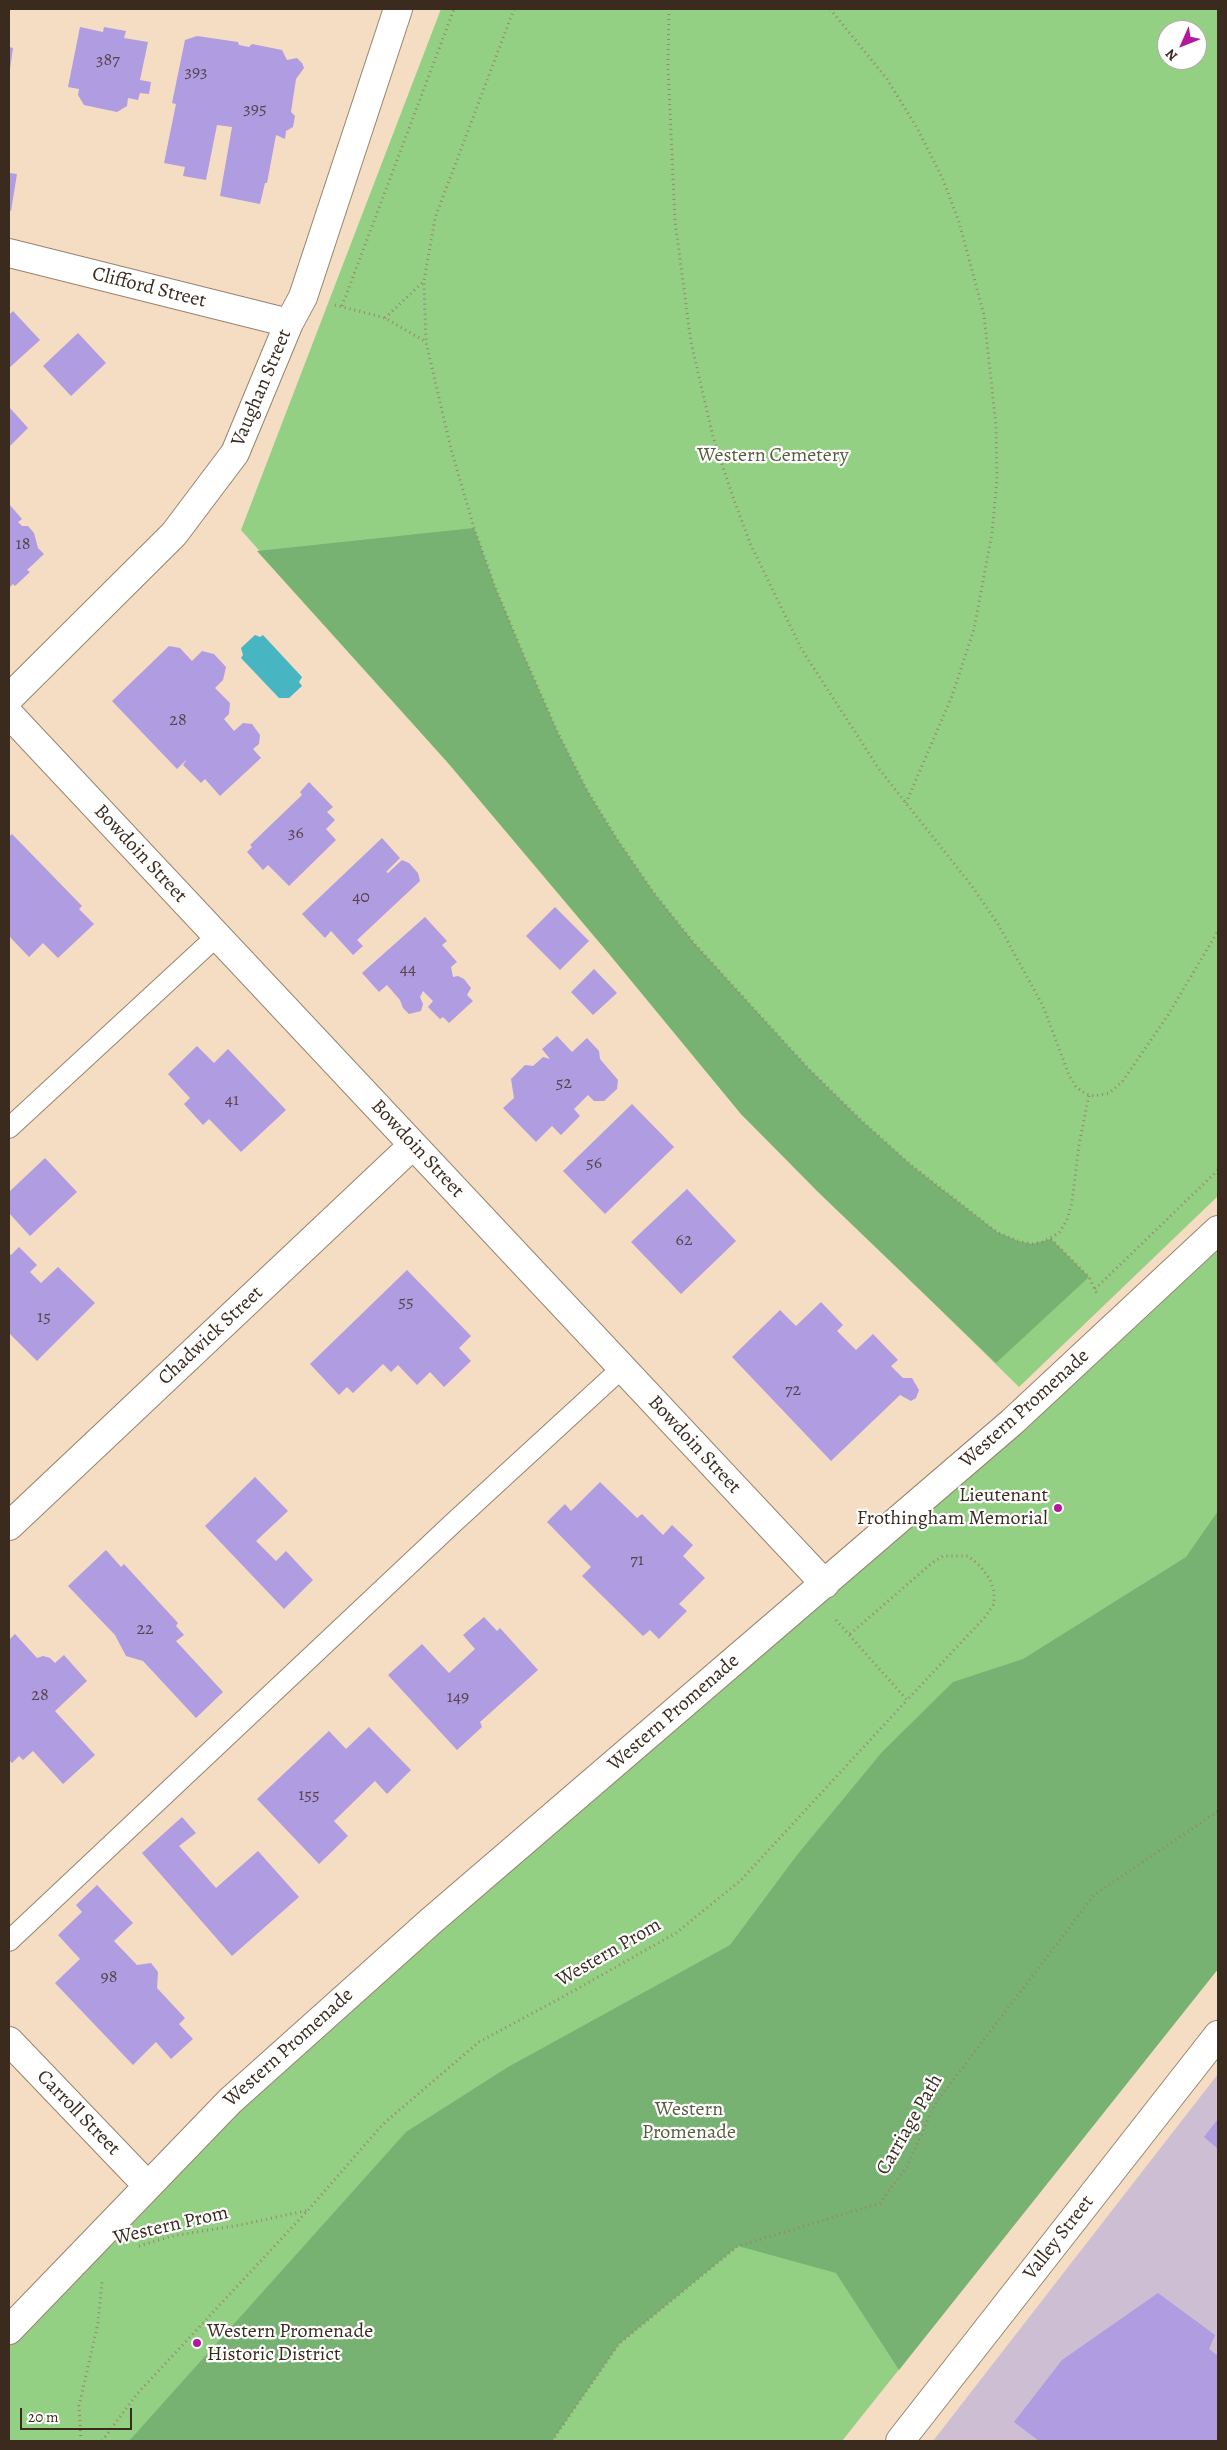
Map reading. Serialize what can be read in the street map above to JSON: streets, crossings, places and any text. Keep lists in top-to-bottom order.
{
  "streets": {
    "street": [
      "Clifford Street",
      "Vaughan Street",
      "Bowdoin Street",
      "Chadwick Street",
      "Western Promenade",
      "Carroll Street",
      "Valley Street"
    ],
    "path": ["Western Prom", "Carriage Path"]
  },
  "crossings": [
    ["Clifford Street", "Vaughan Street"],
    ["Bowdoin Street", "Chadwick Street"],
    ["Bowdoin Street", "Western Promenade"],
    ["Western Promenade", "Carroll Street"]
  ],
  "parks": ["Western Cemetery", "Western Promenade"],
  "places": ["Lieutenant Frothingham Memorial", "Western Promenade Historic District"],
  "house_numbers": [
    "387",
    "393",
    "395",
    "18",
    "28",
    "36",
    "40",
    "44",
    "52",
    "41",
    "56",
    "62",
    "55",
    "15",
    "72",
    "71",
    "22",
    "28",
    "149",
    "155",
    "98"
  ],
  "scale_bar": "20 m",
  "north": "bottom left"
}
